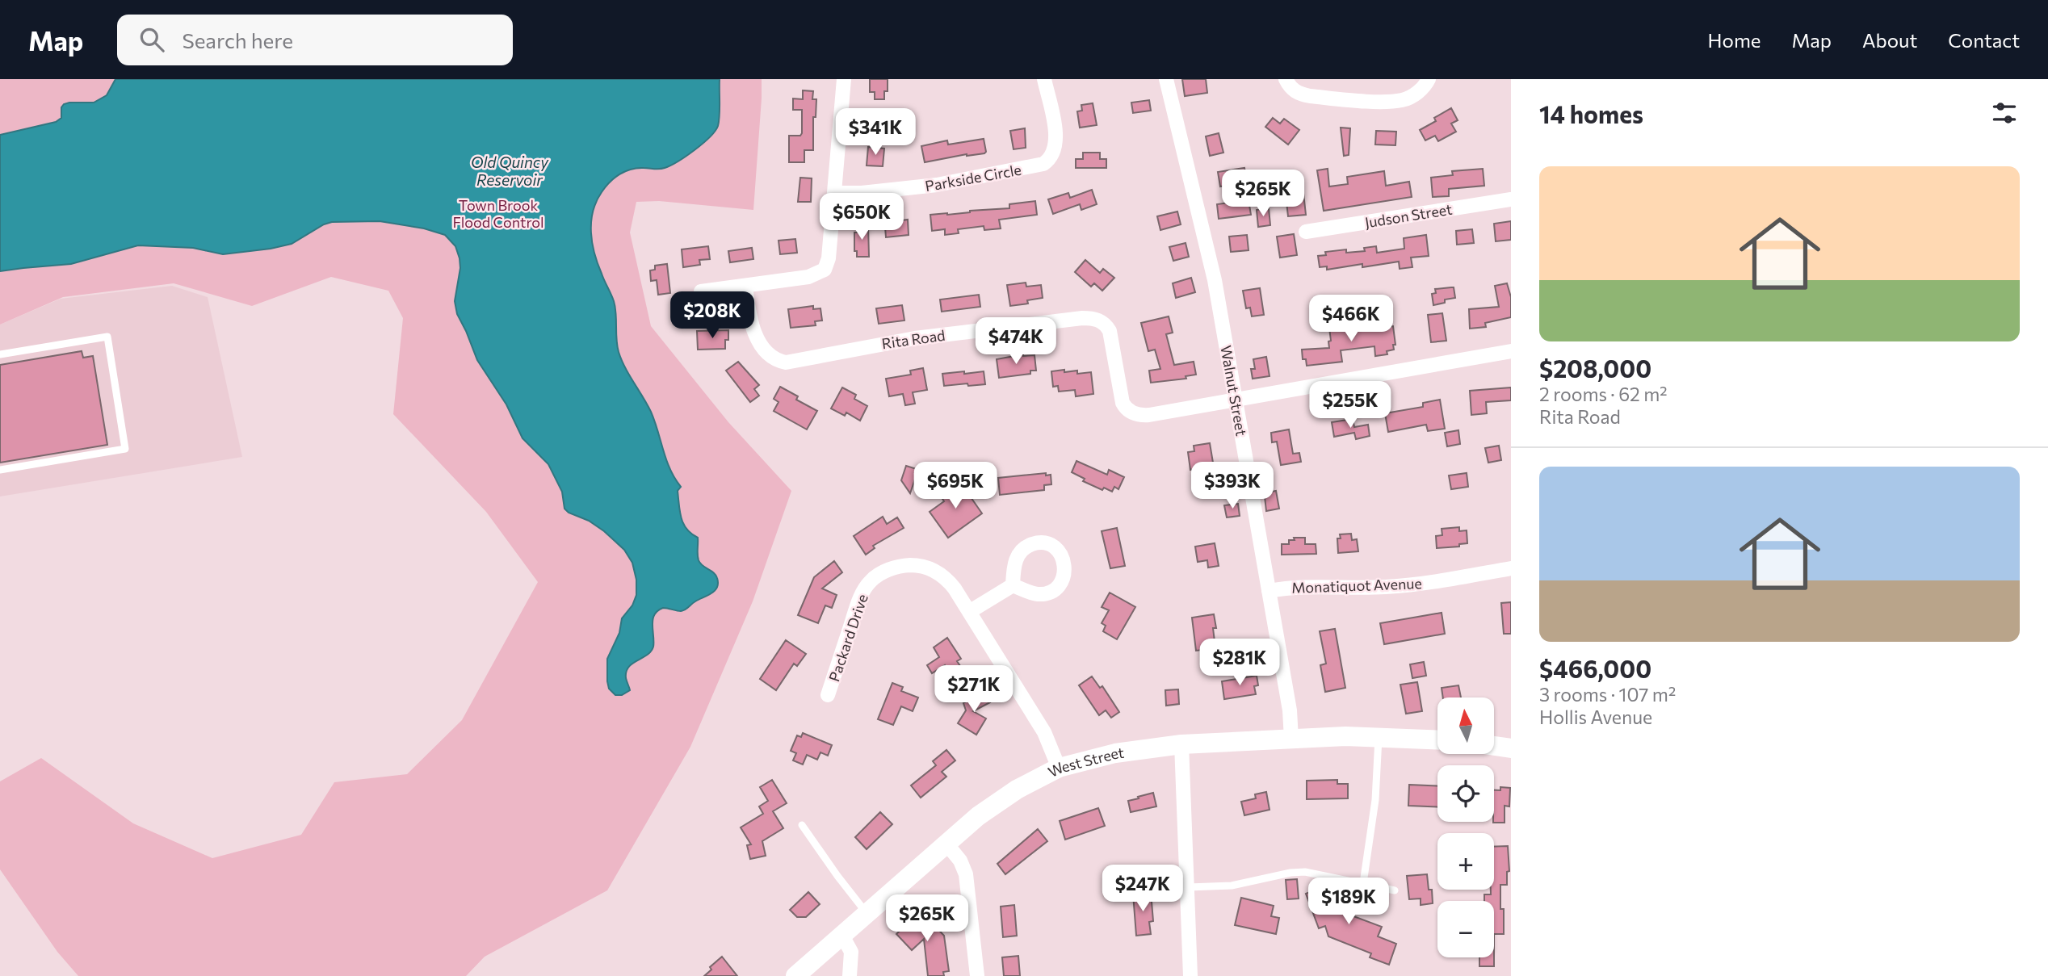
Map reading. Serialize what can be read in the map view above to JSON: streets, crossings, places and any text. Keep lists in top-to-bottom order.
{
  "streets": {
    "street": [
      "Parkside Circle",
      "Judson Street",
      "Rita Road",
      "Walnut Street",
      "Monatiquot Avenue",
      "Packard Drive",
      "West Street"
    ]
  },
  "crossings": [
    ["Rita Road", "Walnut Street"],
    ["Walnut Street", "Monatiquot Avenue"],
    ["Walnut Street", "West Street"],
    ["Packard Drive", "West Street"]
  ],
  "water": ["Old Quincy Reservoir"],
  "parks": ["Town Brook Flood Control"],
  "north": "top",
  "page": {
    "header": "Map",
    "search": "Search here",
    "nav": [
      "Home",
      "Map",
      "About",
      "Contact"
    ],
    "heading": "14 homes",
    "price": [
      "$341K",
      "$265K",
      "$650K",
      "$208K",
      "$466K",
      "$474K",
      "$255K",
      "$695K",
      "$393K",
      "$281K",
      "$271K",
      "$247K",
      "$189K",
      "$265K"
    ],
    "list": [
      {
        "name": "$208,000",
        "note": "2 rooms · 62 m² · Rita Road"
      },
      {
        "name": "$466,000",
        "note": "3 rooms · 107 m² · Hollis Avenue"
      }
    ],
    "map_buttons": ["+", "−"]
  }
}
